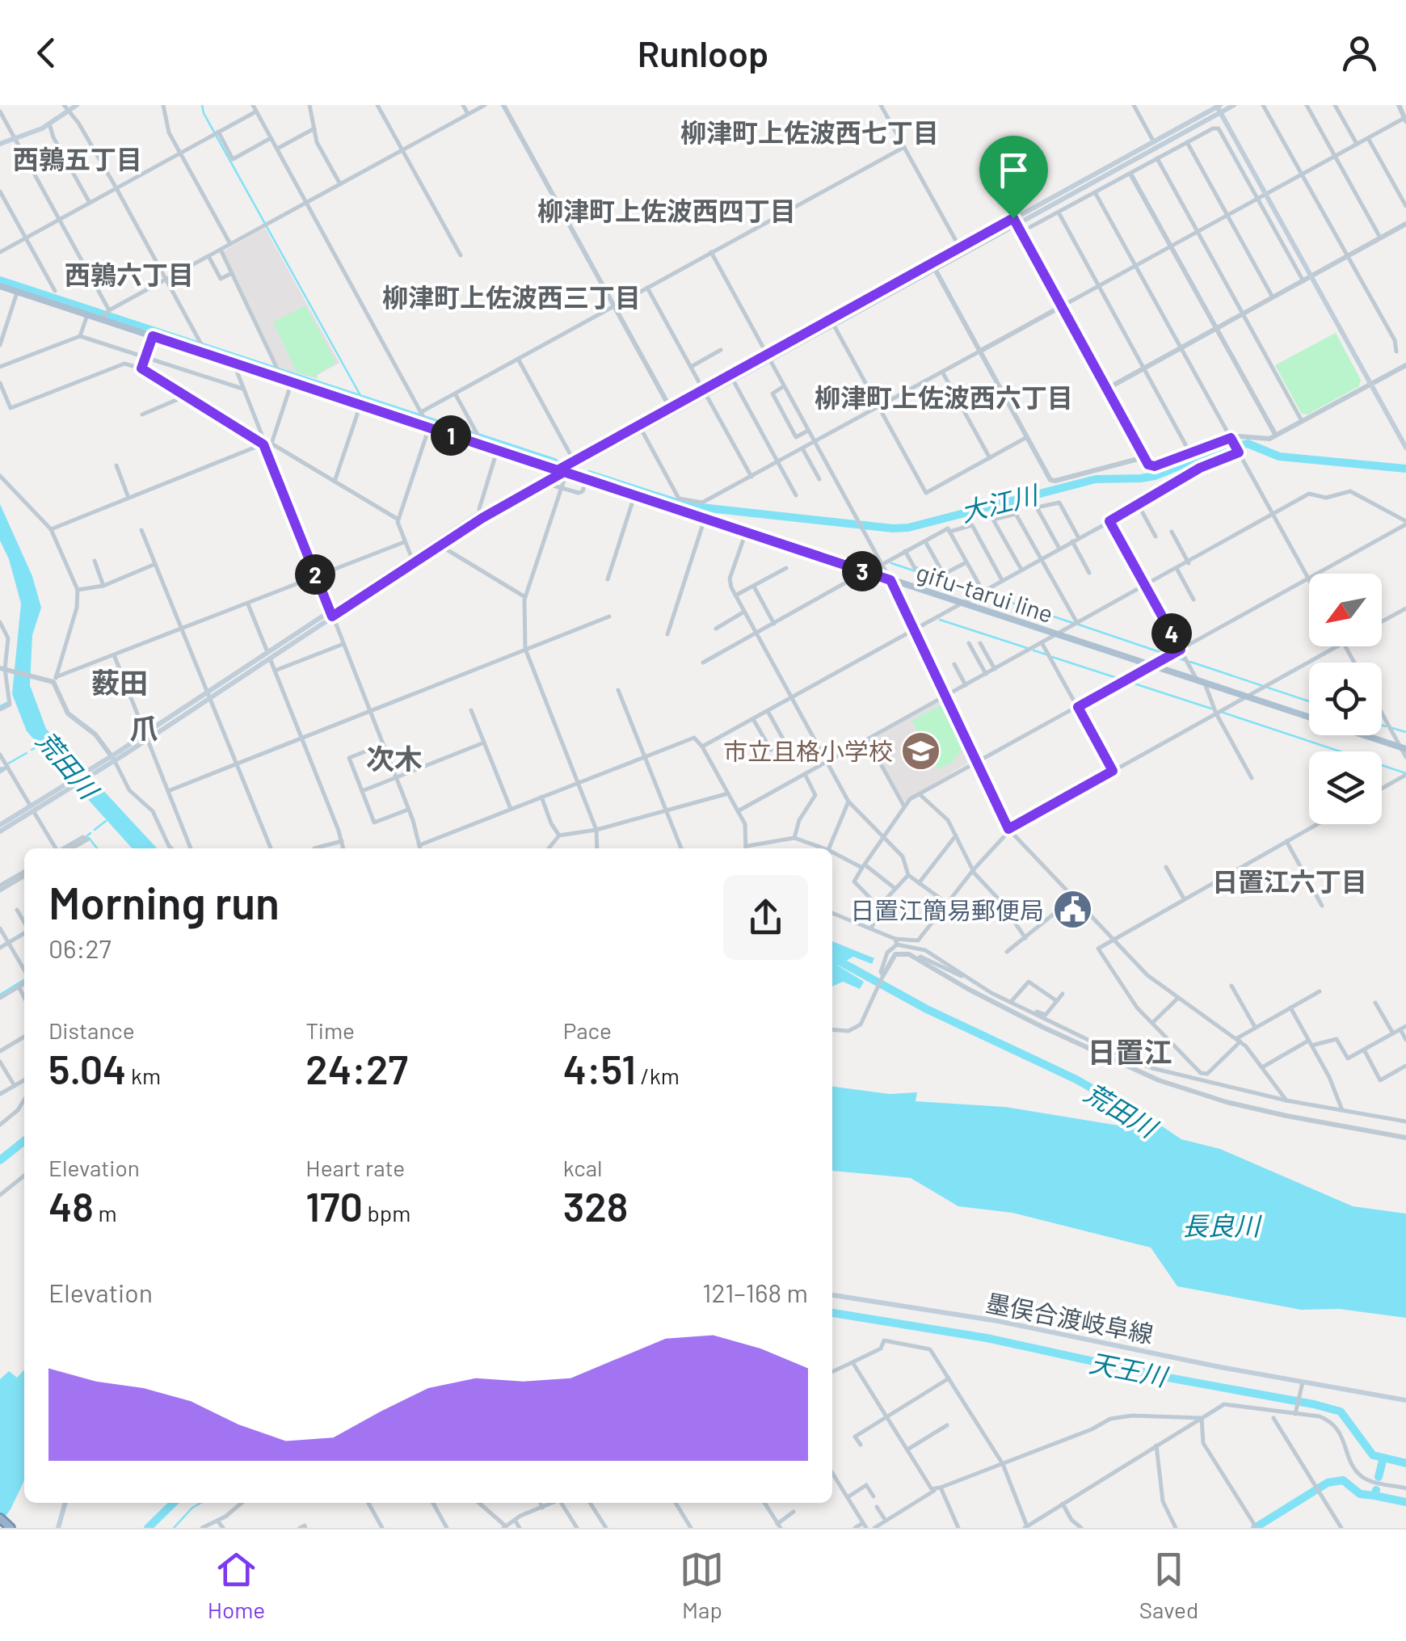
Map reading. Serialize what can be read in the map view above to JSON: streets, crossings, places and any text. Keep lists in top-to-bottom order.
{
  "streets": {
    "main road": ["gifu-tarui line", "墨俣合渡岐阜線"]
  },
  "districts": [
    "柳津町上佐波西七丁目",
    "西鶉五丁目",
    "柳津町上佐波西四丁目",
    "西鶉六丁目",
    "柳津町上佐波西三丁目",
    "柳津町上佐波西六丁目",
    "薮田",
    "爪",
    "次木",
    "日置江六丁目",
    "日置江"
  ],
  "water": [
    "大江川",
    "荒田川",
    "長良川",
    "天王川"
  ],
  "places": {
    "school or university": ["市立且格小学校"],
    "public building": ["日置江簡易郵便局"]
  },
  "north": "bottom left",
  "page": {
    "header": "Runloop",
    "pins": [
      "1",
      "3",
      "2",
      "4"
    ],
    "heading": ["Morning run", "06:27"],
    "stats": [
      ["Distance", "5.04 km"],
      ["Time", "24:27"],
      ["Pace", "4:51 /km"],
      ["Elevation", "48 m"],
      ["Heart rate", "170 bpm"],
      ["kcal", "328"]
    ],
    "chart": ["Elevation", "121–168 m"],
    "tabs": ["Home", "Map", "Saved"]
  }
}
